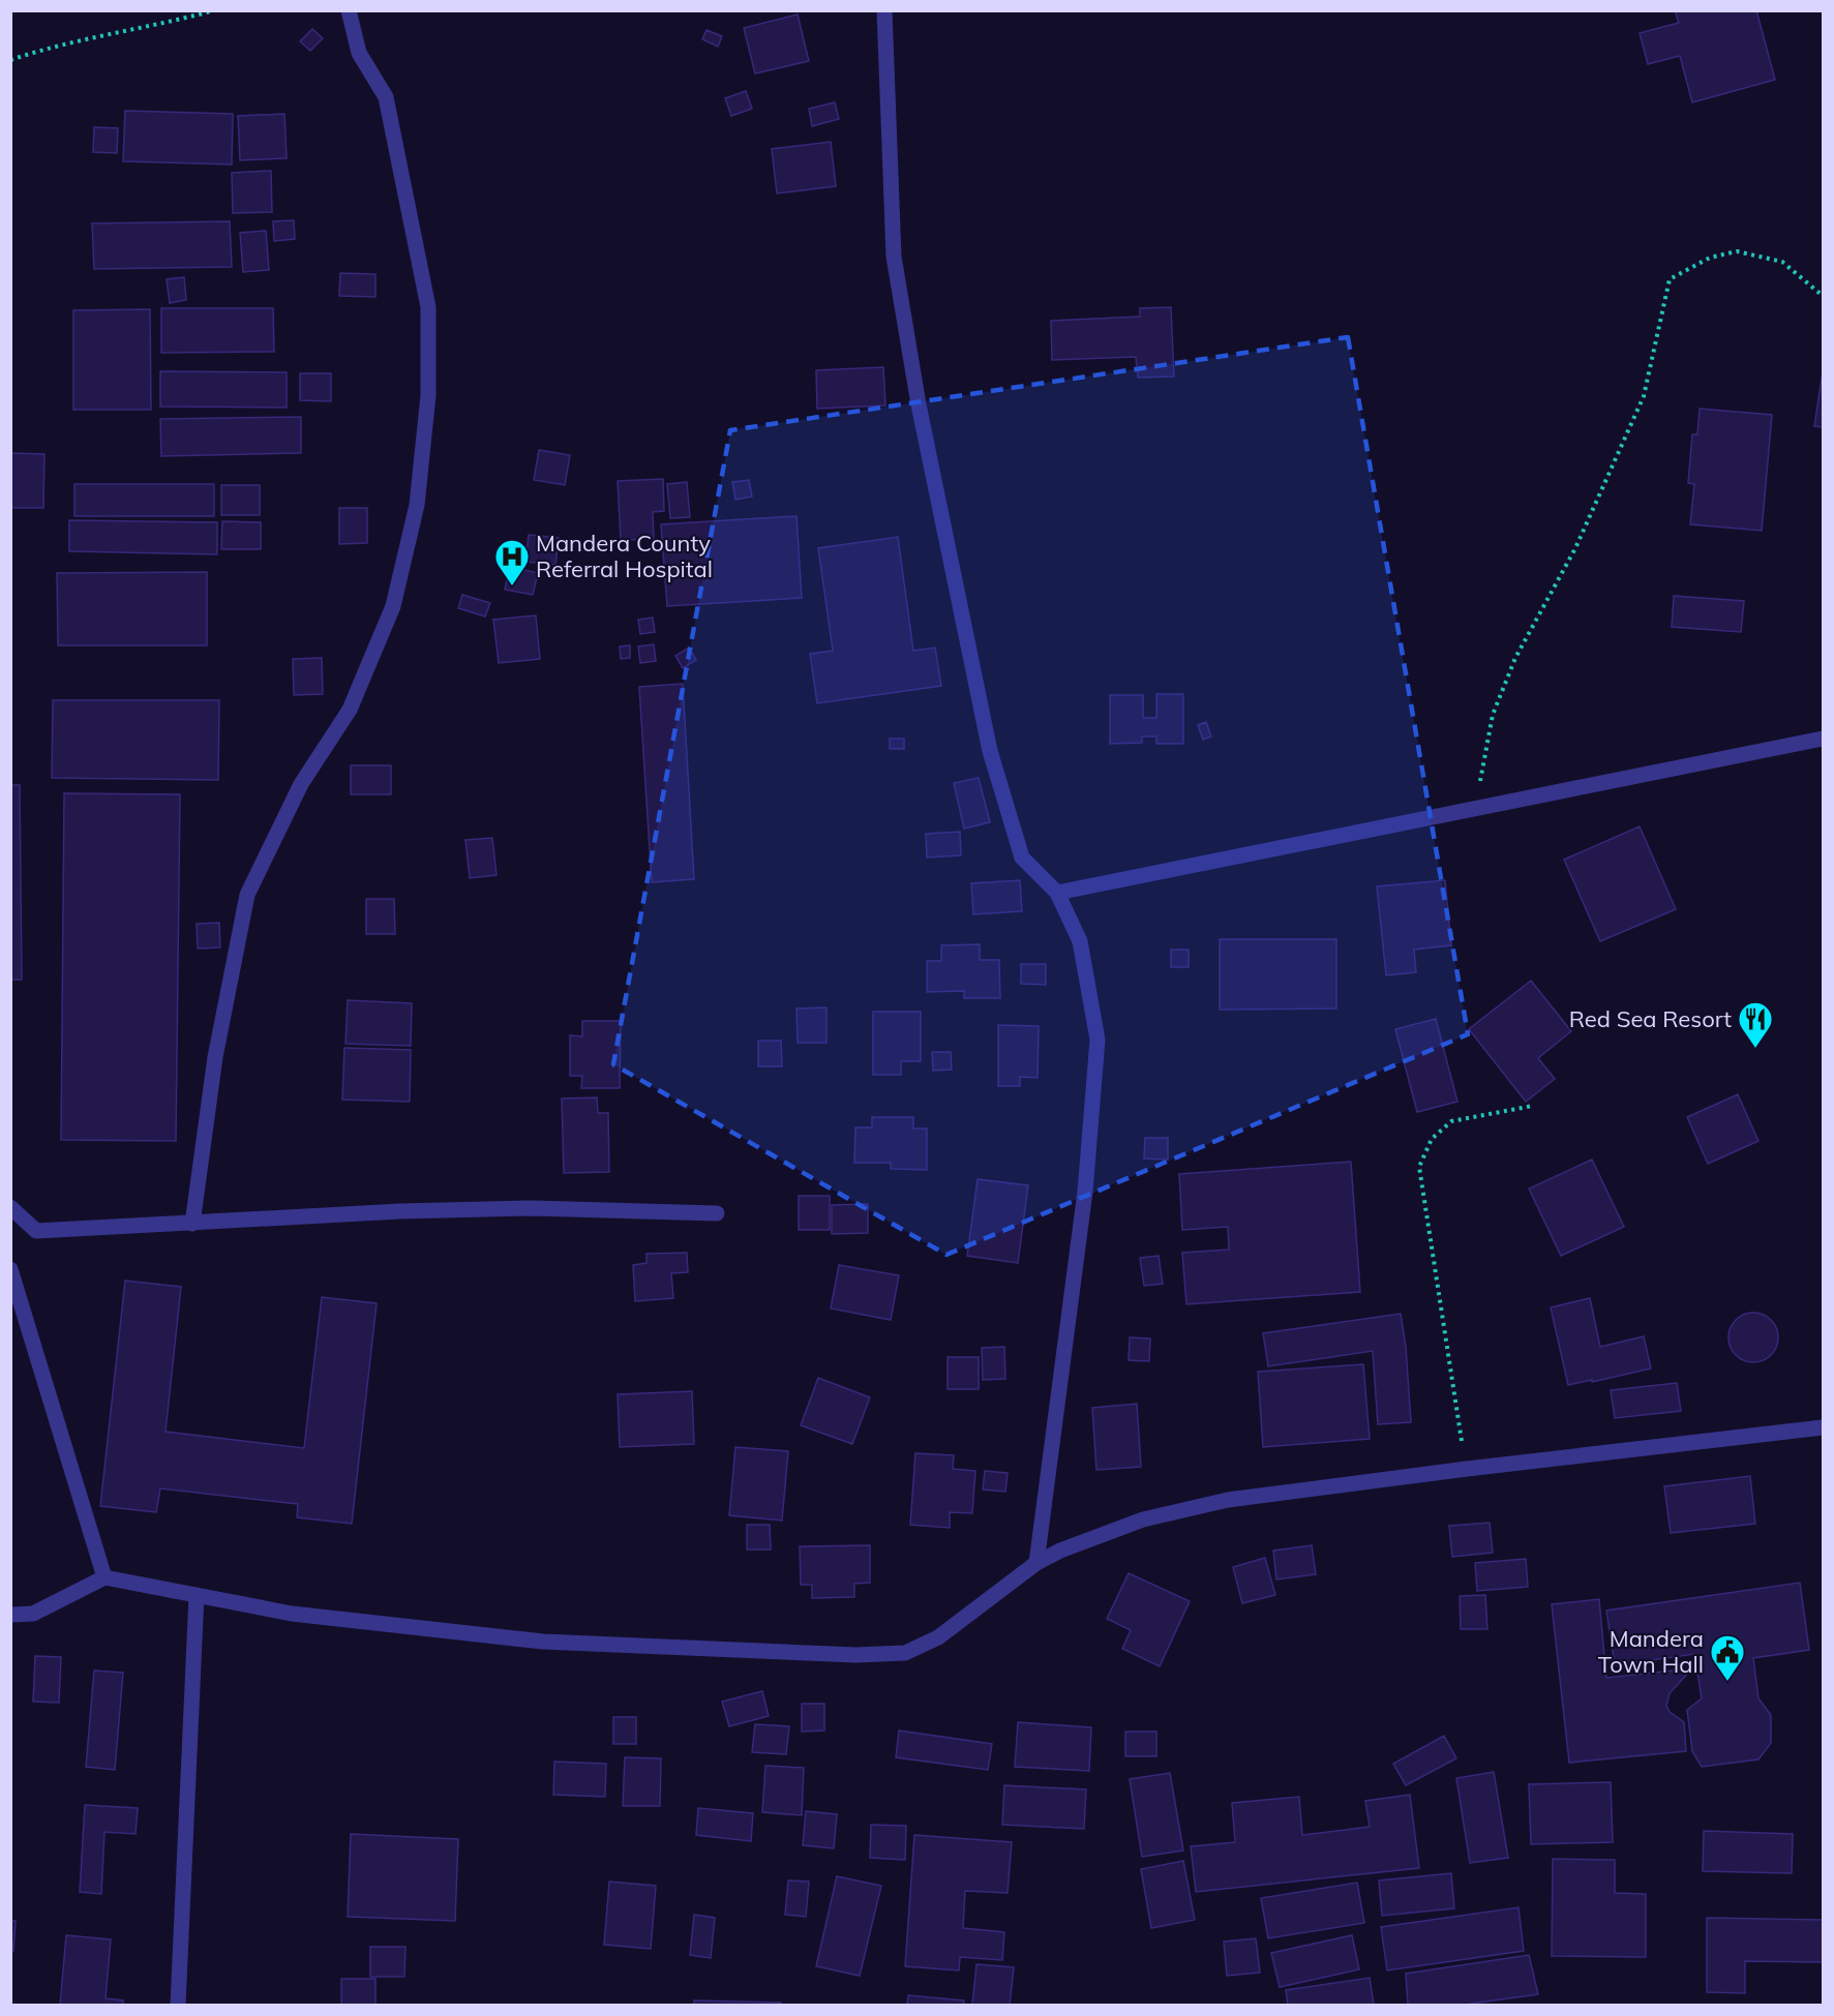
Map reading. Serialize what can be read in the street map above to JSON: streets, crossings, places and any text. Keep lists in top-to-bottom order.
{
  "places": {
    "hospital": ["Mandera County Referral Hospital"],
    "restaurant": ["Red Sea Resort"],
    "public building": ["Mandera Town Hall"]
  }
}
